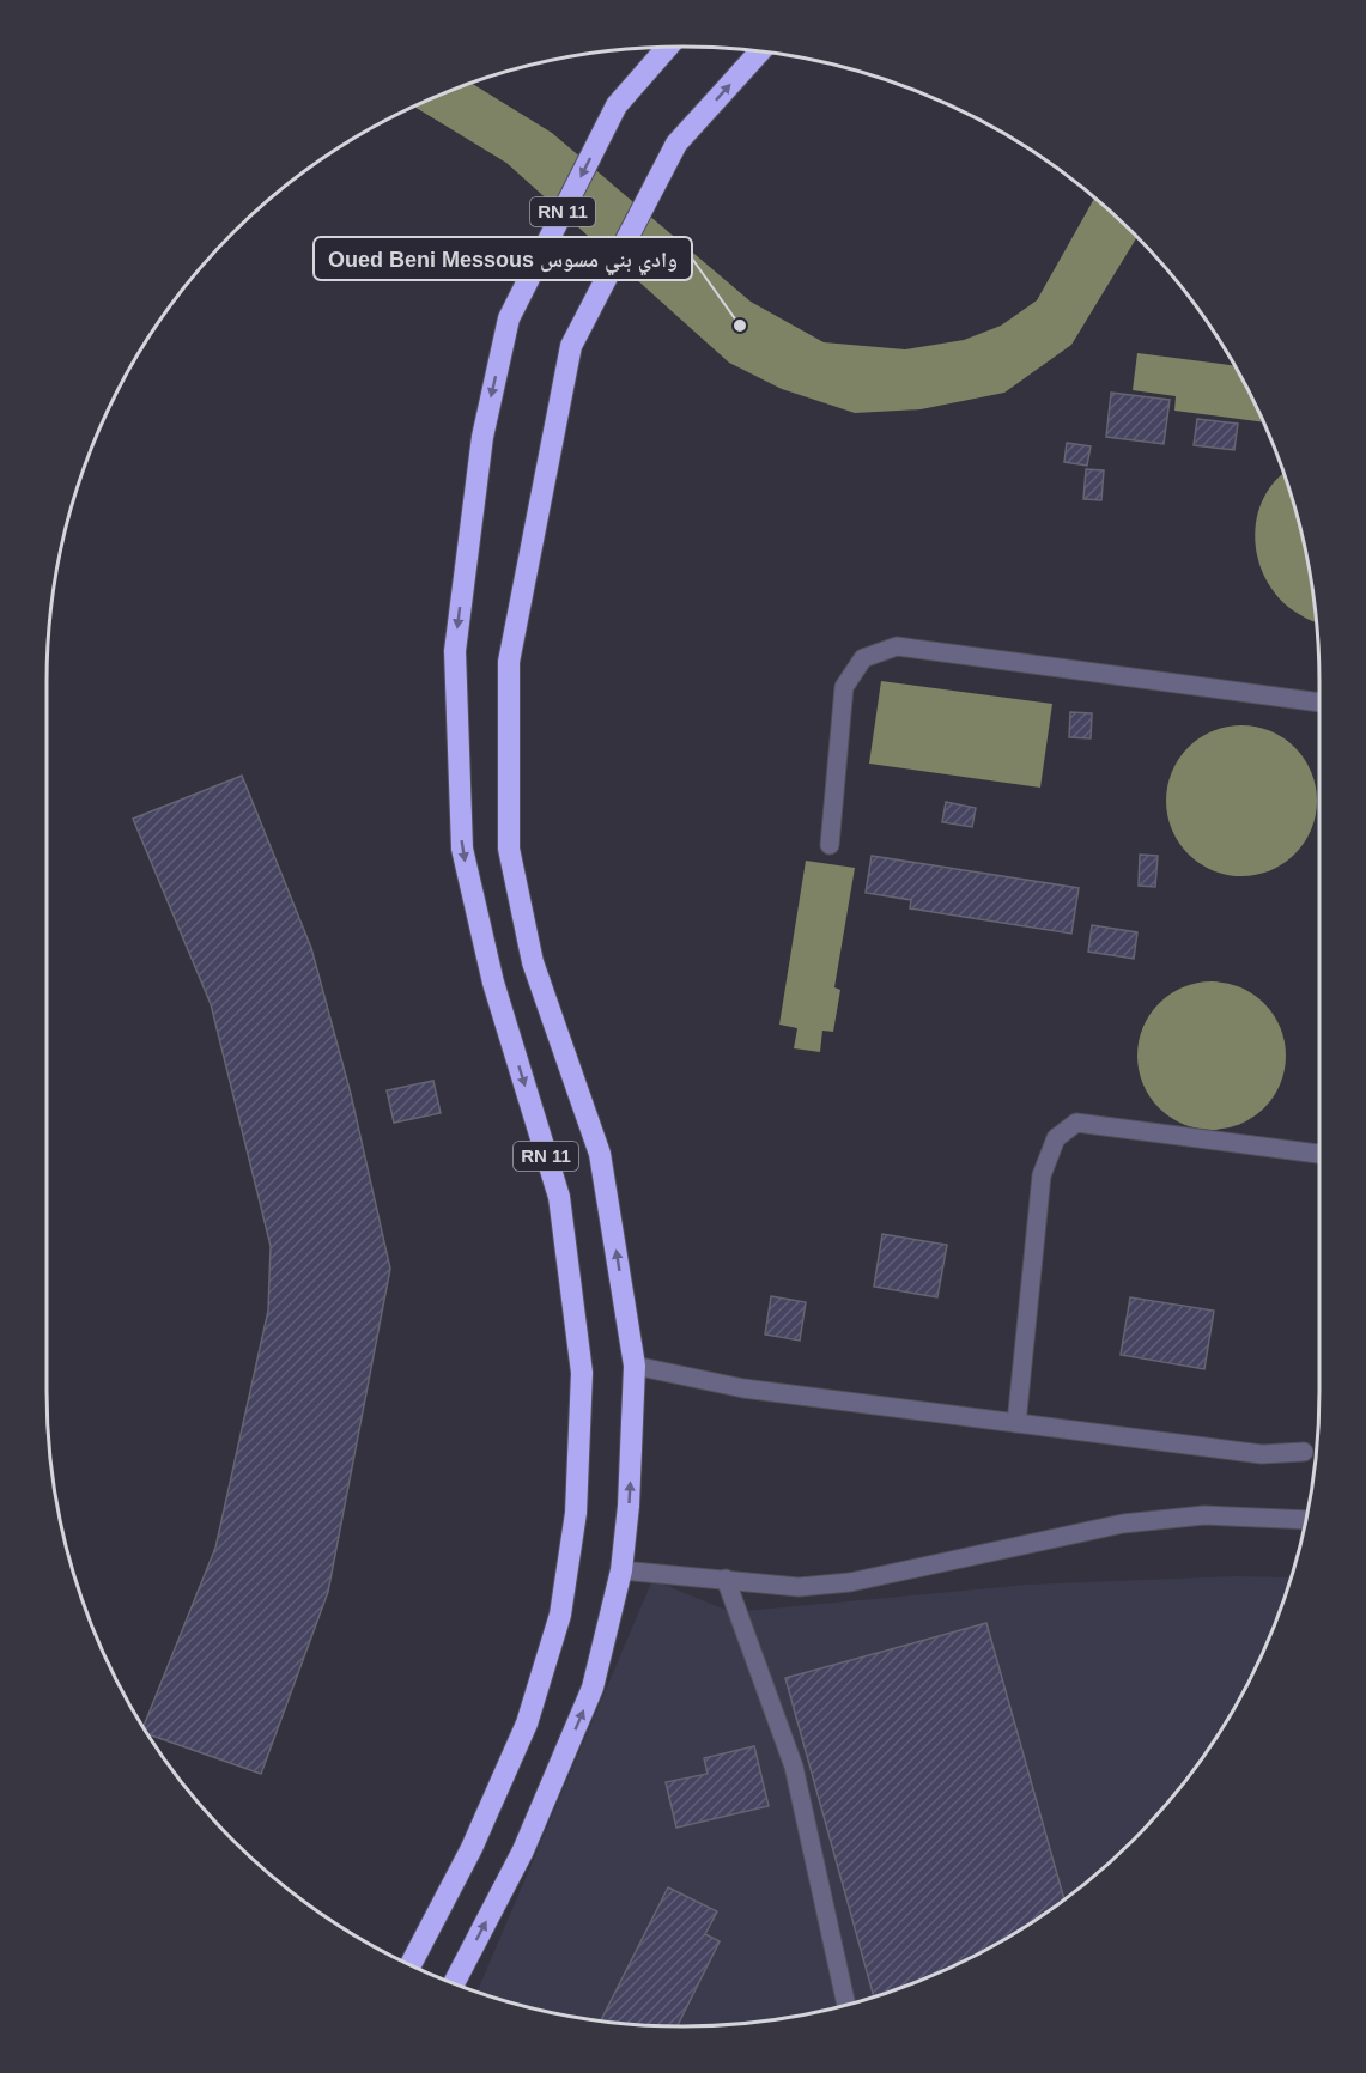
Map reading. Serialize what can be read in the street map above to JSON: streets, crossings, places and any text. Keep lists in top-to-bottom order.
{
  "streets": {
    "highway": ["RN 11"]
  },
  "places": ["Oued Beni Messous وادي بني مسوس"]
}
